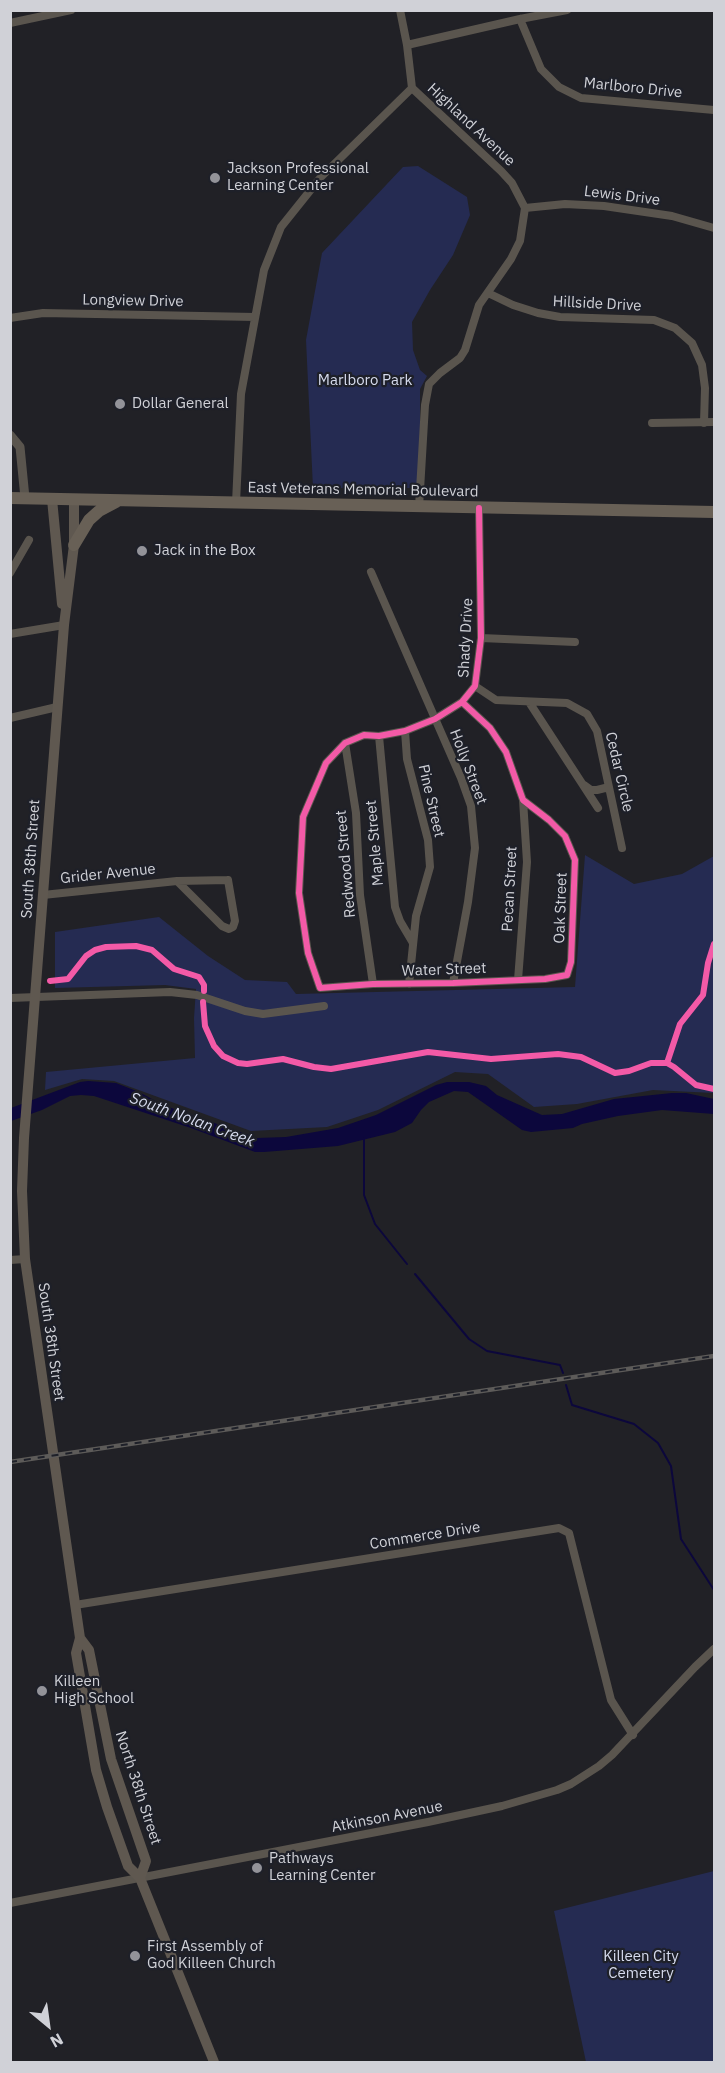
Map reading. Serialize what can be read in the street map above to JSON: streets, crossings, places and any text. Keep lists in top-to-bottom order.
{
  "streets": {
    "main road": ["East Veterans Memorial Boulevard", "South 38th Street", "North 38th Street"],
    "street": [
      "Marlboro Drive",
      "Highland Avenue",
      "Lewis Drive",
      "Longview Drive",
      "Hillside Drive",
      "Shady Drive",
      "Holly Street",
      "Cedar Circle",
      "Pine Street",
      "Maple Street",
      "Redwood Street",
      "Grider Avenue",
      "Pecan Street",
      "Oak Street",
      "Water Street",
      "Commerce Drive",
      "Atkinson Avenue"
    ]
  },
  "crossings": [
    ["Highland Avenue", "Lewis Drive"],
    ["East Veterans Memorial Boulevard", "Shady Drive"],
    ["East Veterans Memorial Boulevard", "South 38th Street"],
    ["Shady Drive", "Holly Street"],
    ["Shady Drive", "Cedar Circle"],
    ["Shady Drive", "Pine Street"],
    ["Shady Drive", "Maple Street"],
    ["Shady Drive", "Redwood Street"],
    ["Shady Drive", "Water Street"],
    ["Holly Street", "Water Street"],
    ["Pine Street", "Maple Street"],
    ["Pine Street", "Water Street"],
    ["South 38th Street", "Grider Avenue"],
    ["South 38th Street", "North 38th Street"],
    ["Redwood Street", "Water Street"],
    ["Pecan Street", "Oak Street"],
    ["Pecan Street", "Water Street"],
    ["Oak Street", "Water Street"],
    ["Commerce Drive", "North 38th Street"],
    ["Commerce Drive", "Atkinson Avenue"],
    ["North 38th Street", "Atkinson Avenue"]
  ],
  "water": ["South Nolan Creek"],
  "parks": ["Marlboro Park", "Killeen City Cemetery"],
  "places": [
    "Jackson Professional Learning Center",
    "Dollar General",
    "Jack in the Box",
    "Killeen High School",
    "Pathways Learning Center",
    "First Assembly of God Killeen Church"
  ],
  "north": "bottom right"
}
